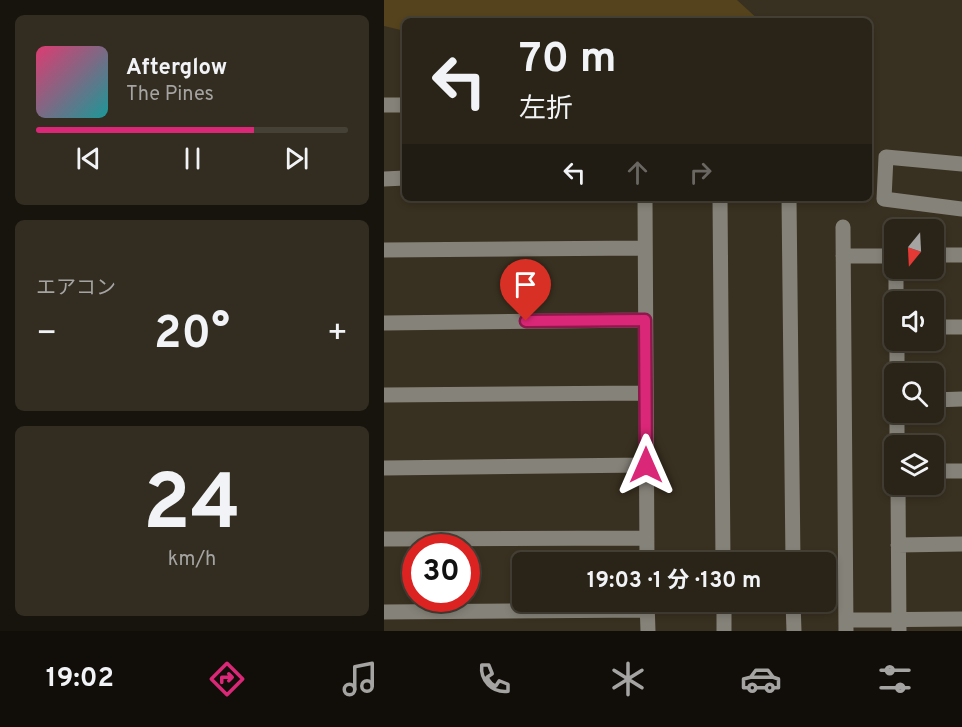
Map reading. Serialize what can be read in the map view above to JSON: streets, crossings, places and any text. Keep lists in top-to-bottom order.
{
  "north": "bottom",
  "page": {
    "turn": ["70 m", "左折"],
    "song": ["Afterglow", "The Pines"],
    "tile": [
      "エアコン",
      ["24", "km/h"]
    ],
    "heat": ["−", "20°", "+"],
    "limit": "30",
    "trip": "19:03 · 1 分 · 130 m",
    "tabs": "19:02"
  }
}
